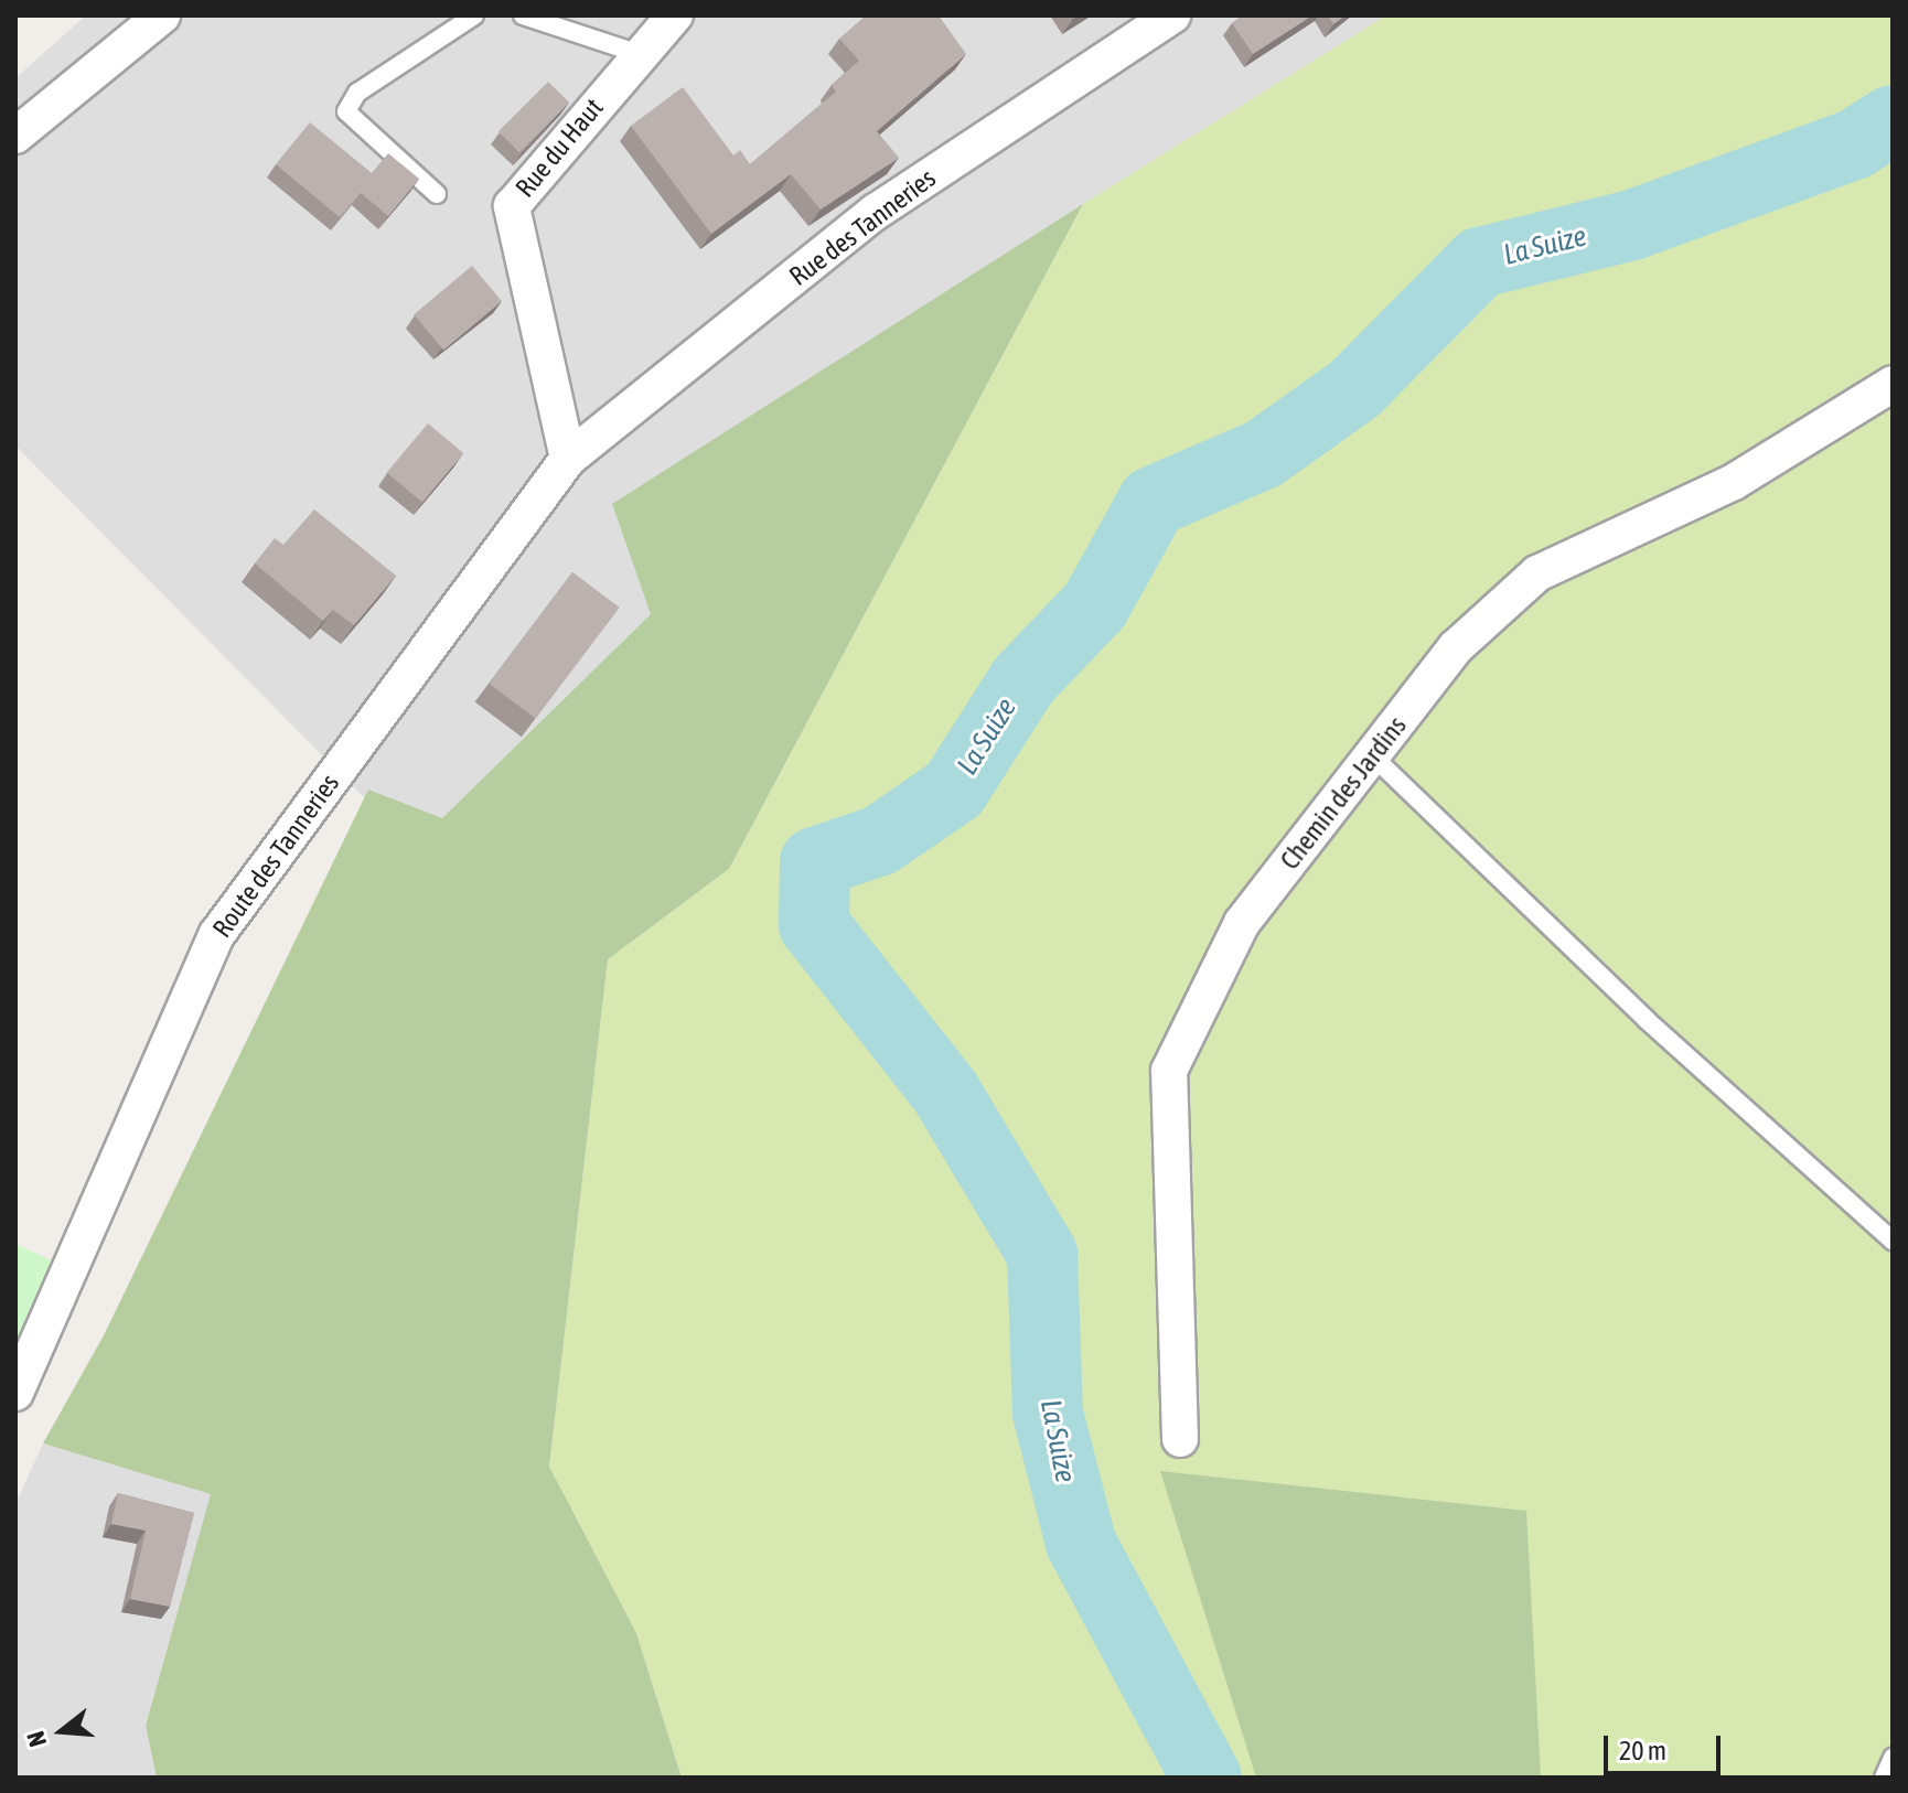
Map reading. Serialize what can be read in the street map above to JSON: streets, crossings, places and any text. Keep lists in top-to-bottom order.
{
  "streets": {
    "street": [
      "Rue du Haut",
      "Rue des Tanneries",
      "Chemin des Jardins",
      "Route des Tanneries"
    ]
  },
  "crossings": [
    ["Rue du Haut", "Rue des Tanneries"],
    ["Rue du Haut", "Route des Tanneries"],
    ["Rue des Tanneries", "Route des Tanneries"]
  ],
  "water": ["La Suize"],
  "scale_bar": "20 m",
  "north": "left"
}
